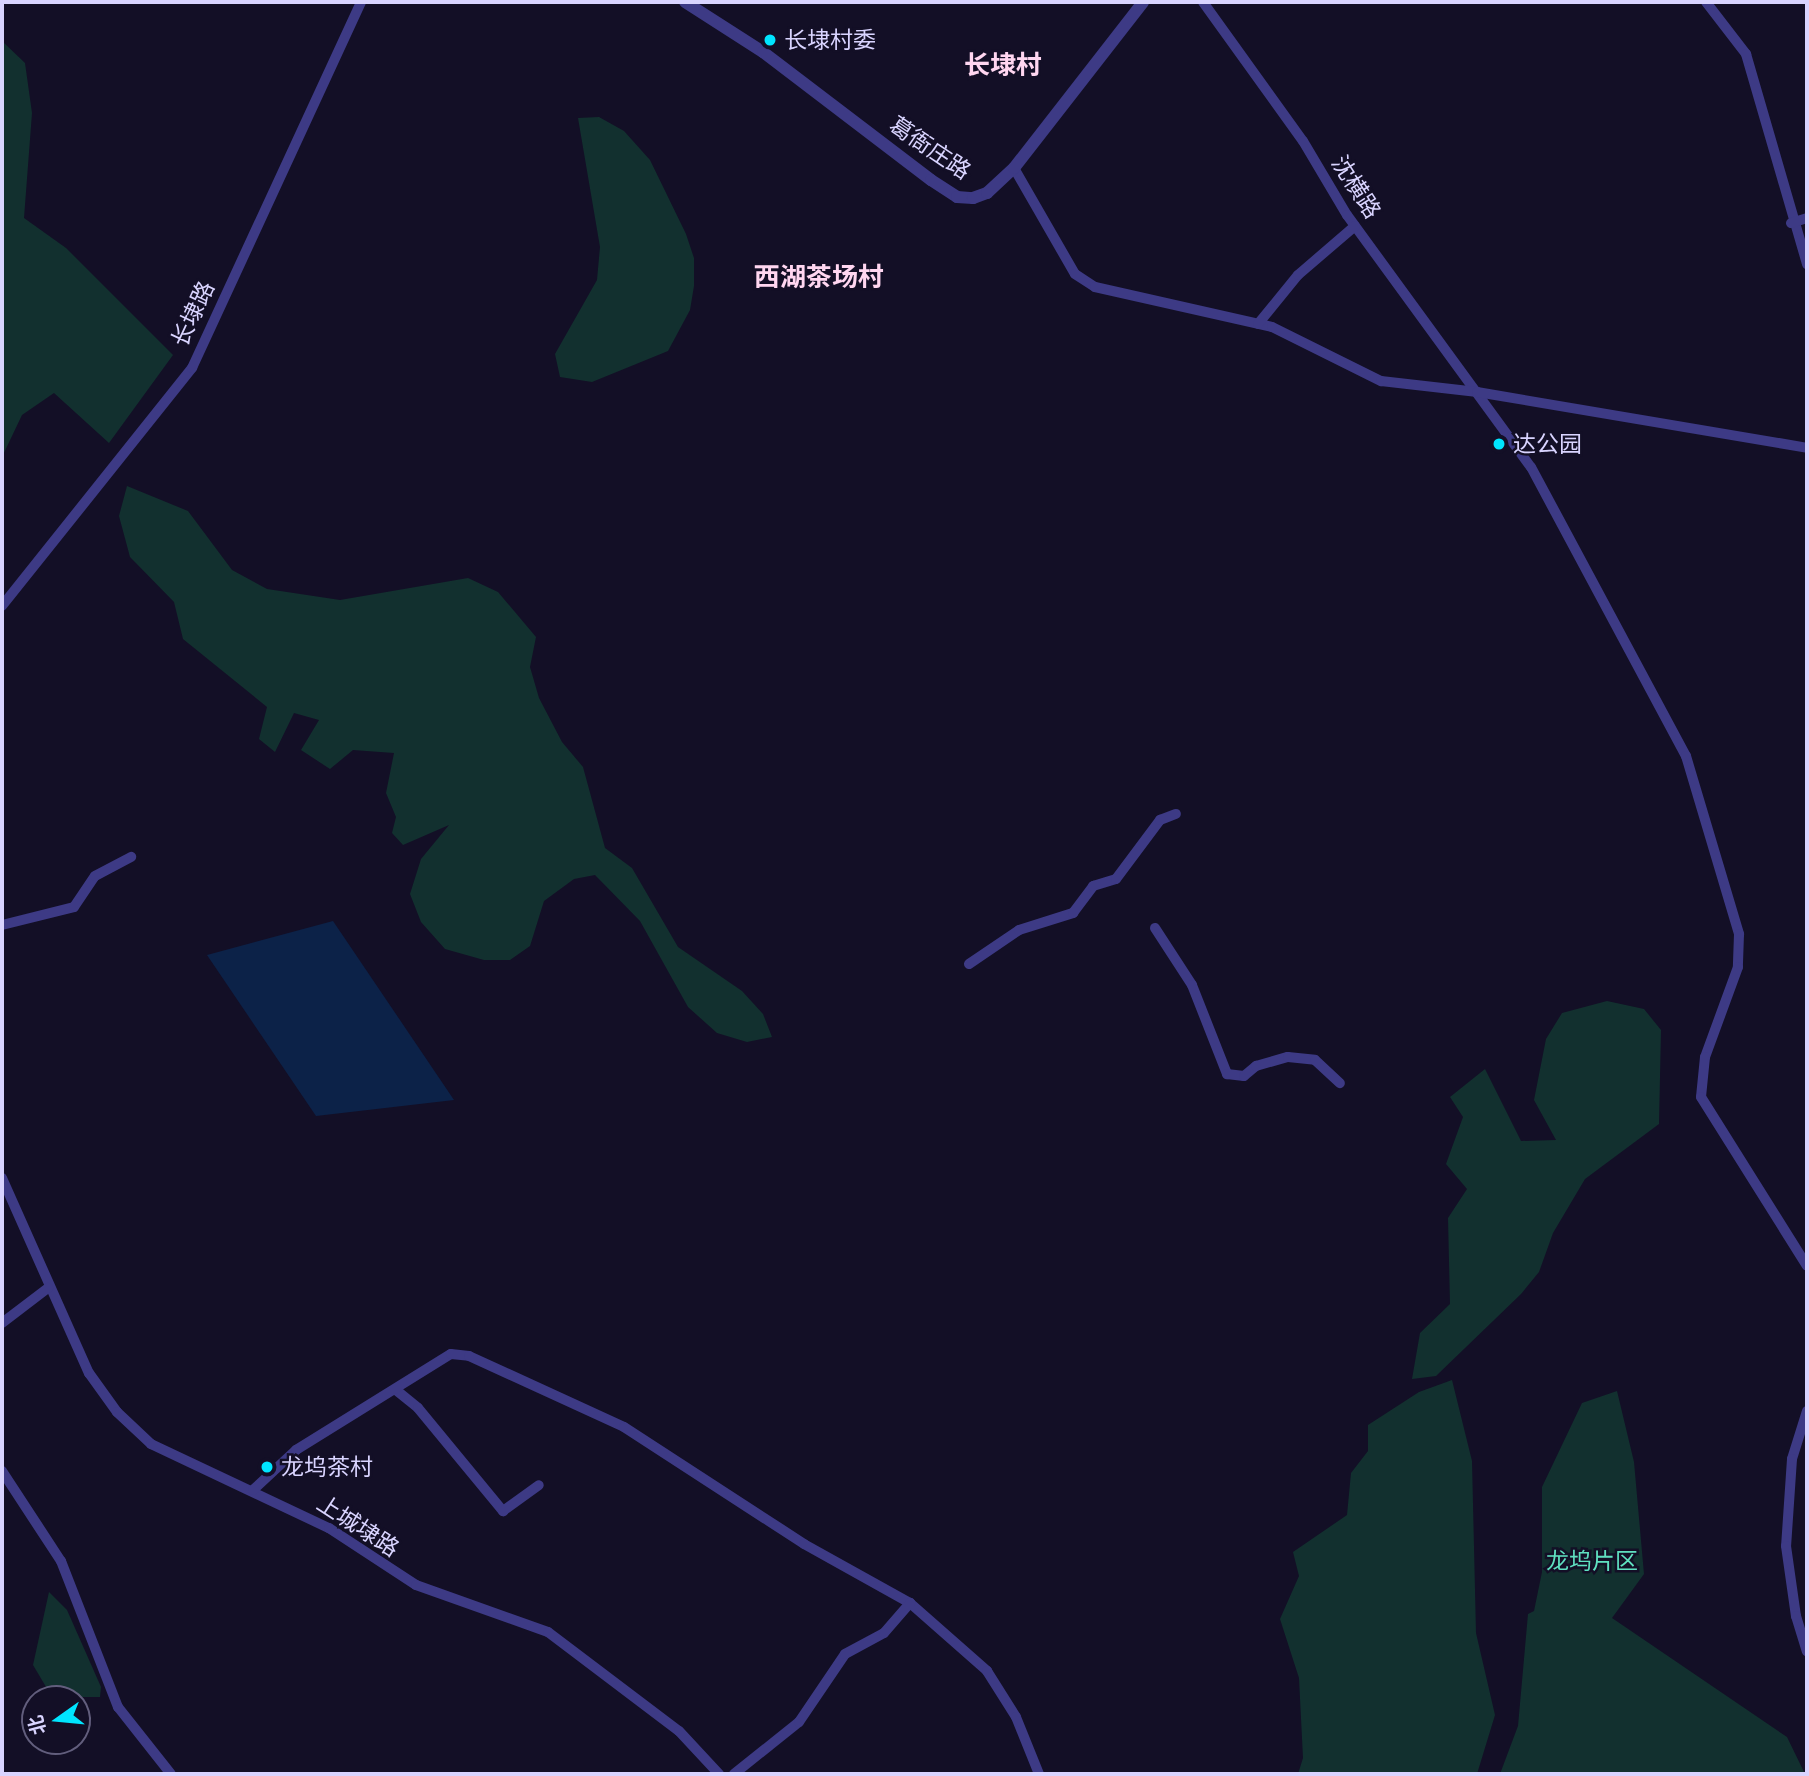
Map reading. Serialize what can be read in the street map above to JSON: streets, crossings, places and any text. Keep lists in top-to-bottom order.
{
  "streets": {
    "street": [
      "葛衙庄路",
      "沈横路",
      "长埭路",
      "上城埭路"
    ]
  },
  "districts": ["长埭村", "西湖茶场村"],
  "parks": ["龙坞片区"],
  "places": ["长埭村委", "达公园", "龙坞茶村"],
  "north": "left"
}
